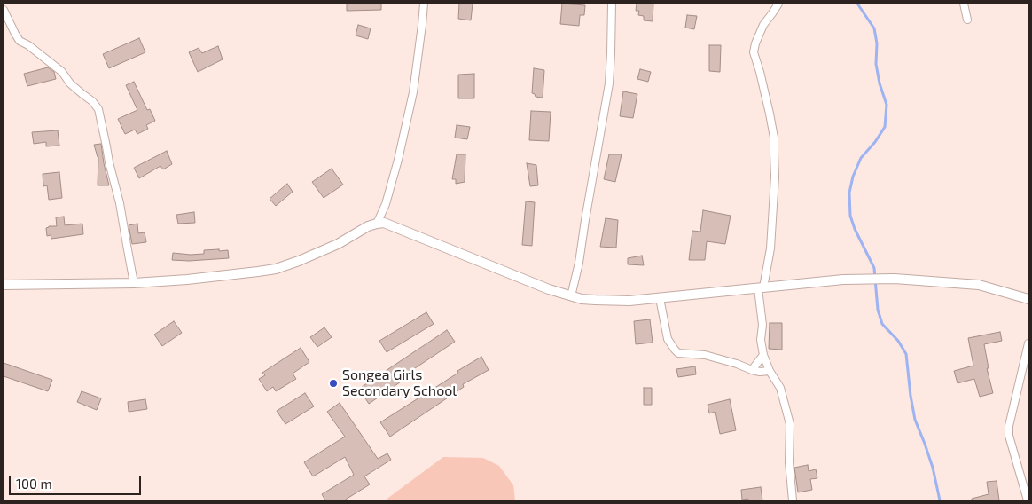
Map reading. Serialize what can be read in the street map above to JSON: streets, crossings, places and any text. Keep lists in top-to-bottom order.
{
  "places": ["Songea Girls Secondary School"],
  "scale_bar": "100 m"
}
